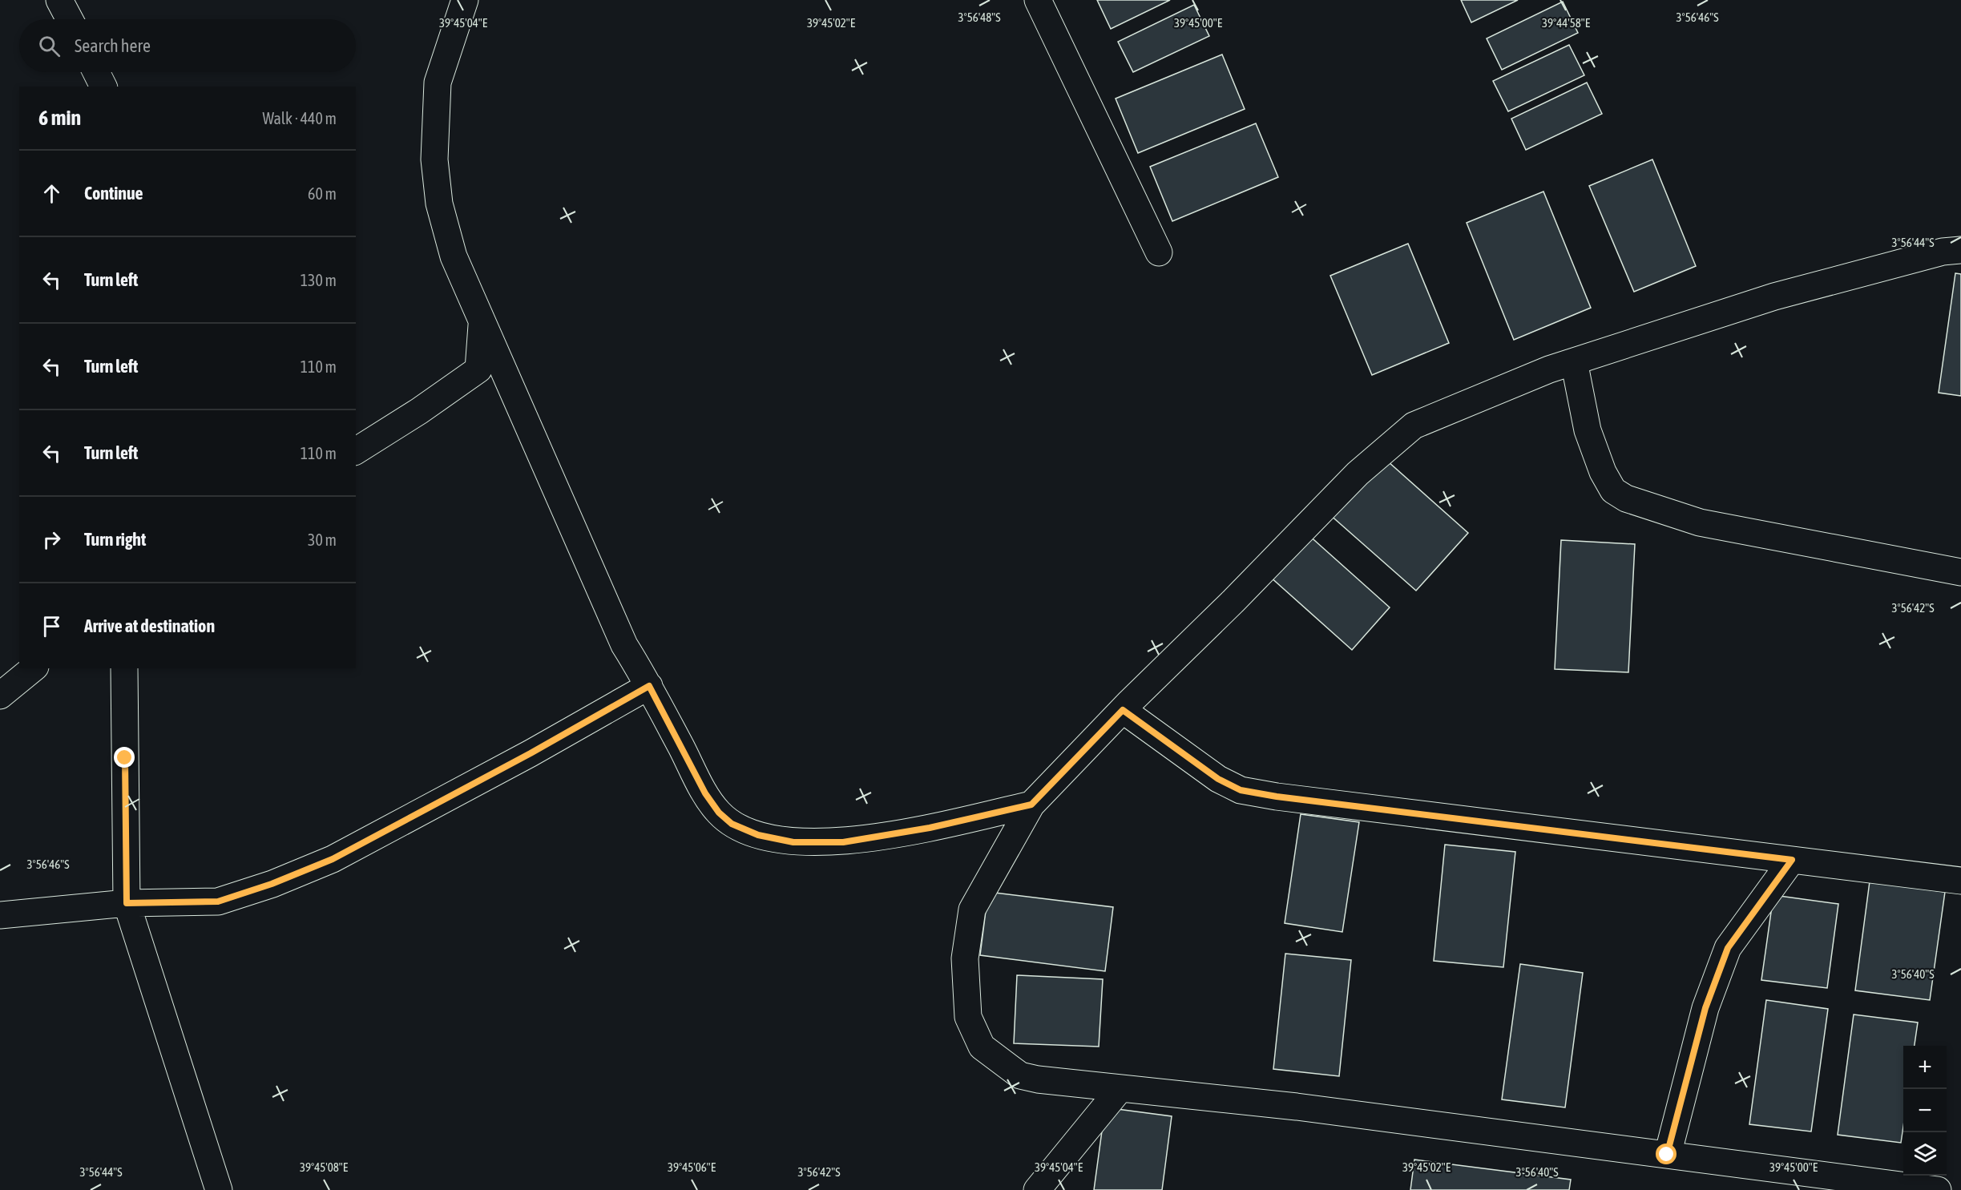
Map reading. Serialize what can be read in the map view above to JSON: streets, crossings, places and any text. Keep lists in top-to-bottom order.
{
  "page": {
    "search": "Search here",
    "heading": ["6 min", "Walk · 440 m"],
    "list": [
      ["Continue", "60 m"],
      ["Turn left", "130 m"],
      ["Turn left", "110 m"],
      ["Turn left", "110 m"],
      ["Turn right", "30 m"],
      "Arrive at destination"
    ],
    "map_buttons": ["+", "−"]
  },
  "coordinates": [
    "3°56'48\"S",
    "3°56'46\"S",
    "39°45'04\"E",
    "39°45'02\"E",
    "39°45'00\"E",
    "39°44'58\"E",
    "3°56'44\"S",
    "3°56'42\"S",
    "3°56'40\"S",
    "39°45'08\"E",
    "39°45'06\"E"
  ]
}
